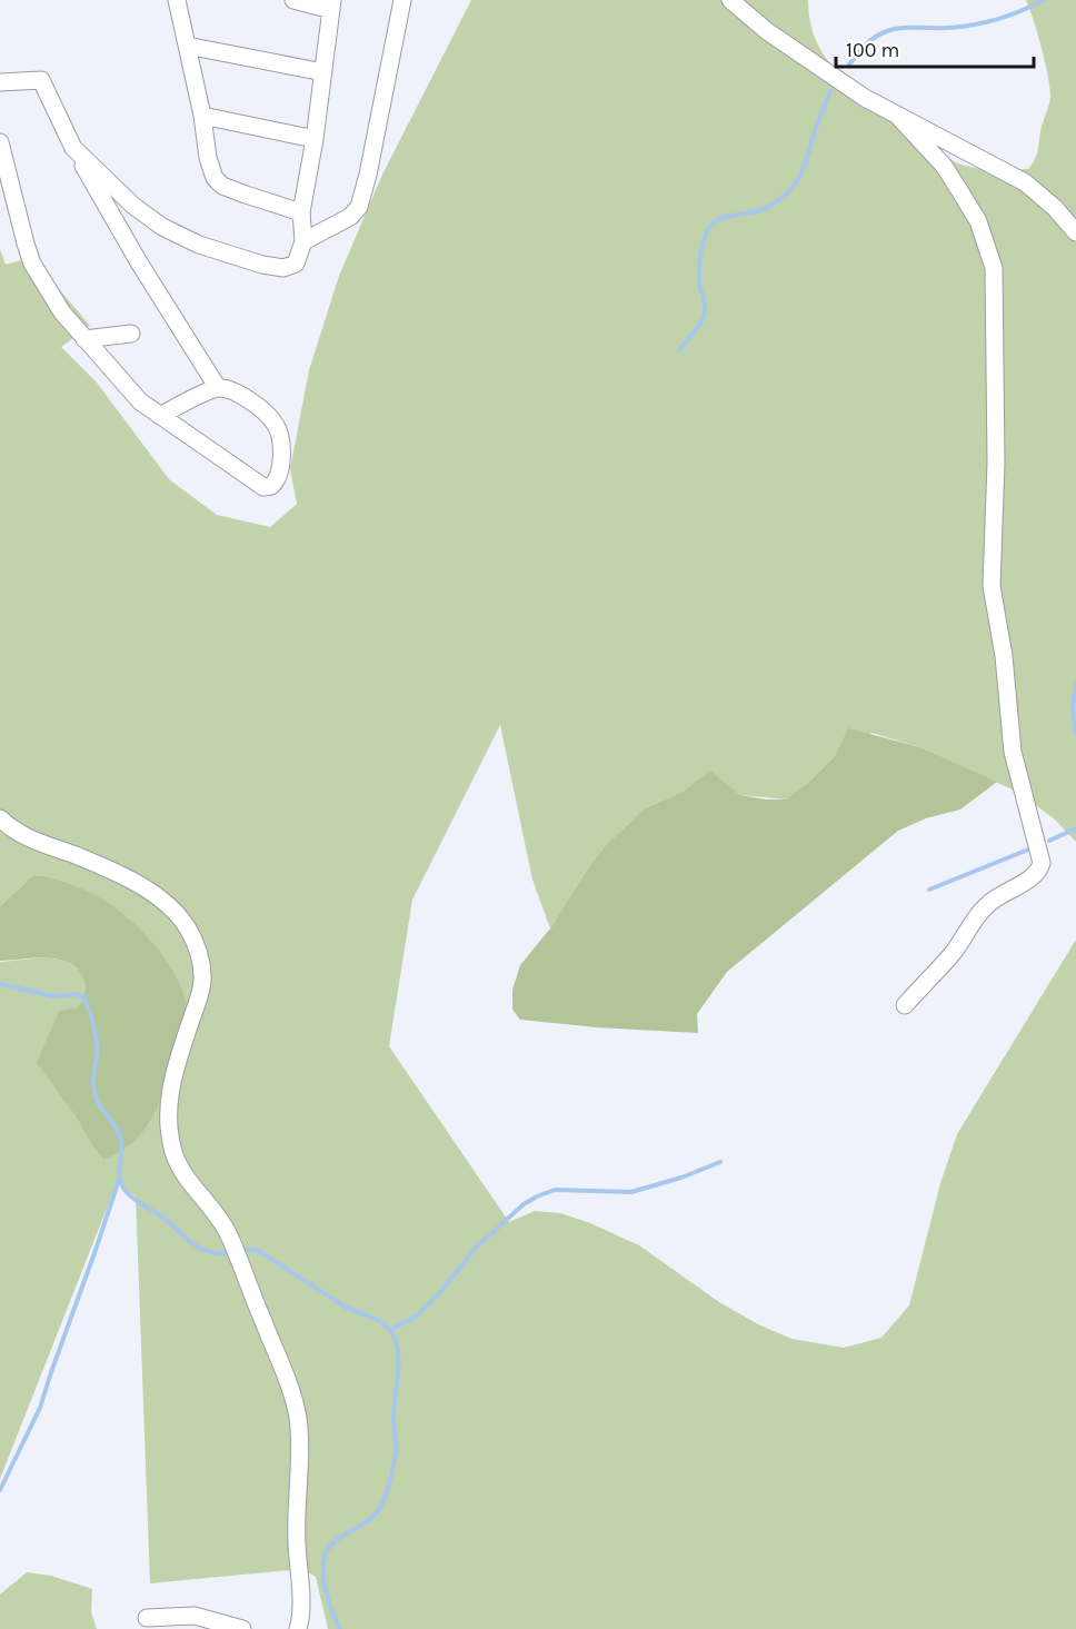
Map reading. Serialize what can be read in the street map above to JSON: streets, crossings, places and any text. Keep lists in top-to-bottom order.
{
  "scale_bar": "100 m"
}
